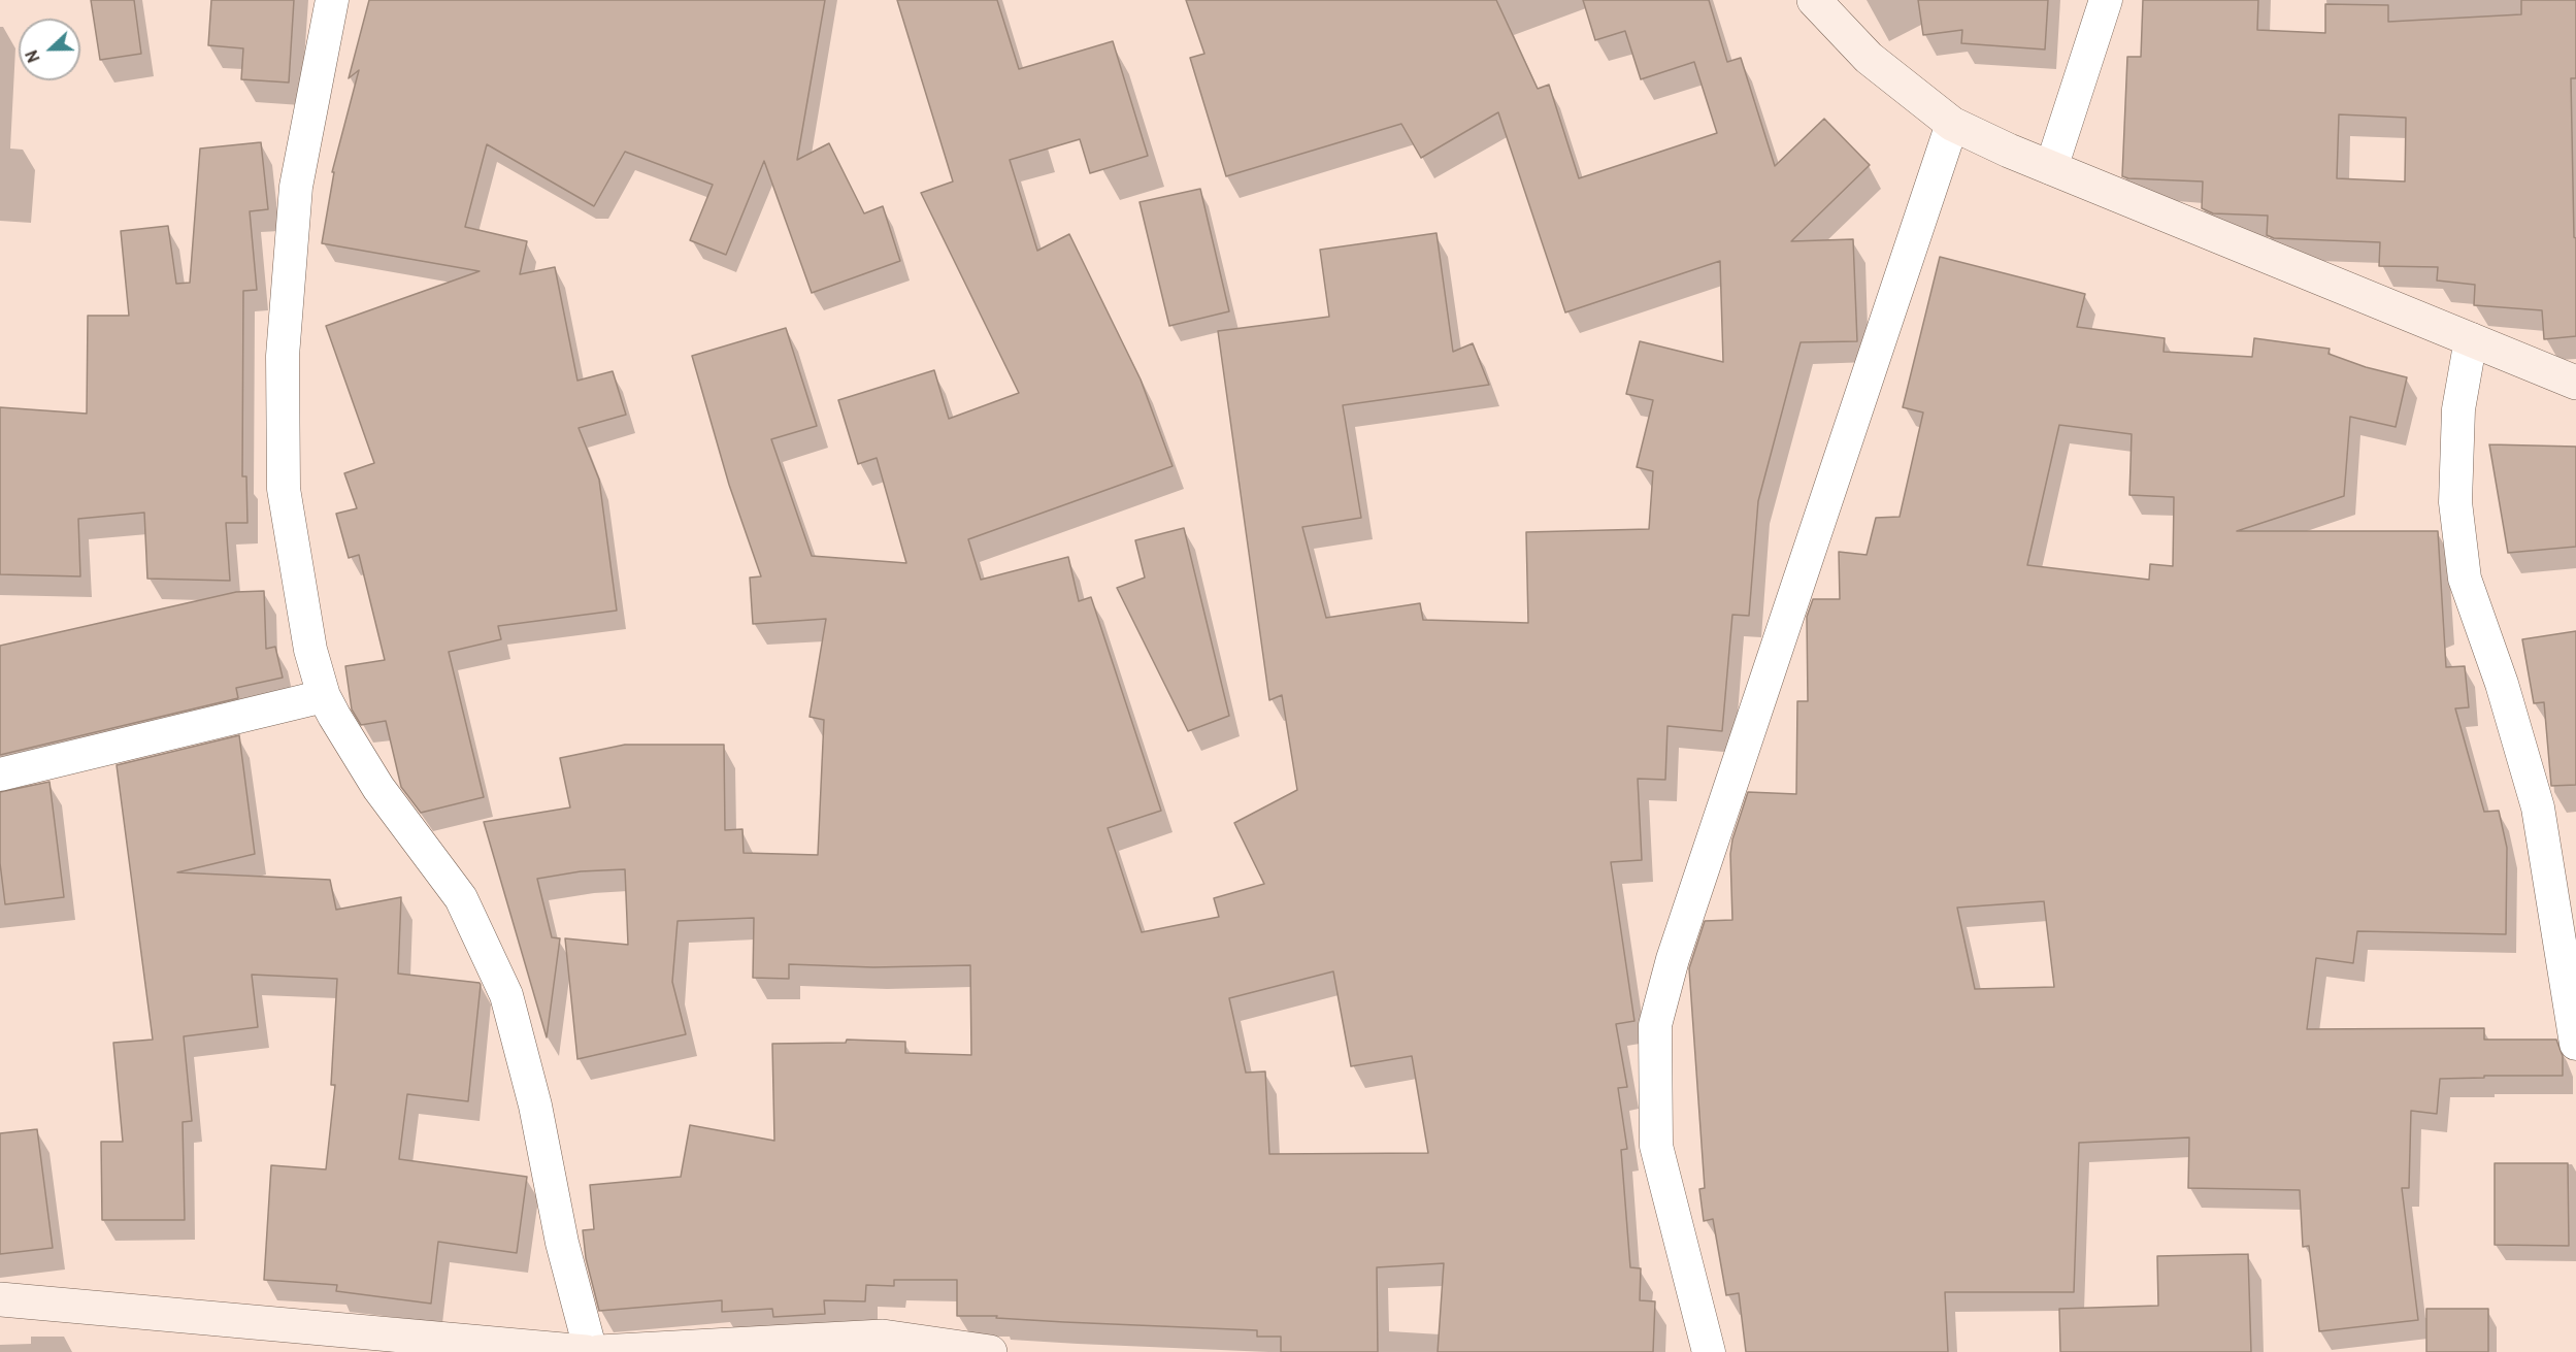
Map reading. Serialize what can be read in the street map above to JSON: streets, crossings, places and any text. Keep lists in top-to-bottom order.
{
  "north": "left"
}
